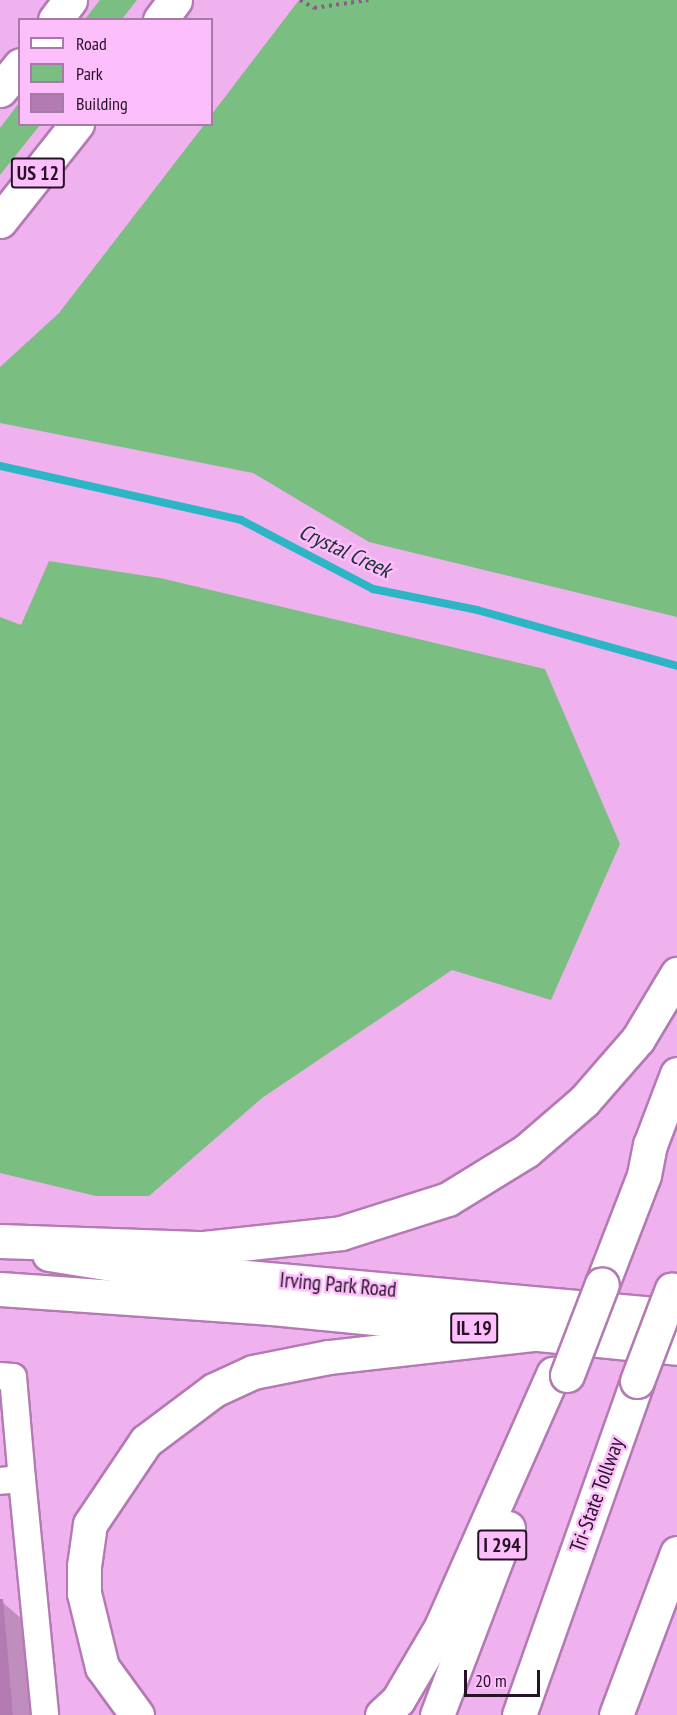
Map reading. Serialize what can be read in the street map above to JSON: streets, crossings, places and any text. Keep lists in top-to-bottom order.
{
  "streets": {
    "main road": [
      "US 12",
      "Irving Park Road",
      "IL 19",
      "Tri-State Tollway",
      "I 294"
    ]
  },
  "crossings": [
    ["Irving Park Road", "Tri-State Tollway"]
  ],
  "water": ["Crystal Creek"],
  "legend": ["Road", "Park", "Building"],
  "scale_bar": "20 m"
}
